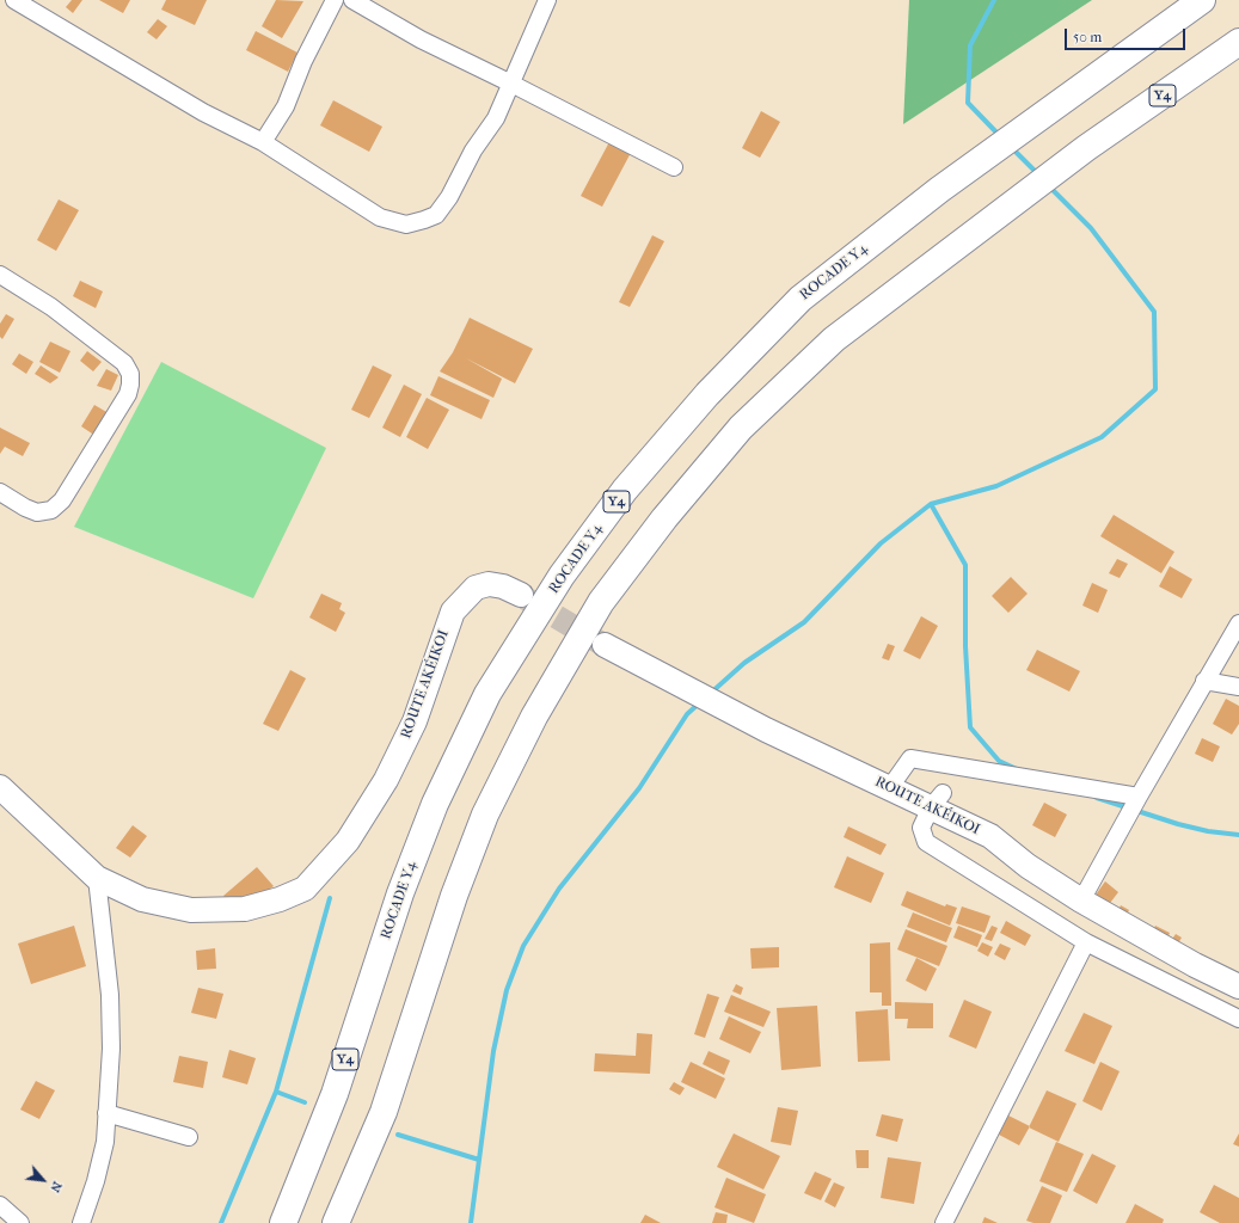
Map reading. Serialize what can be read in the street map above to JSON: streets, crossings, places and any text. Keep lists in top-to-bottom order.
{
  "streets": {
    "highway": ["Y4", "ROCADE Y4"],
    "street": ["ROUTE AKÉIKOI"]
  },
  "scale_bar": "50 m",
  "north": "bottom right"
}
